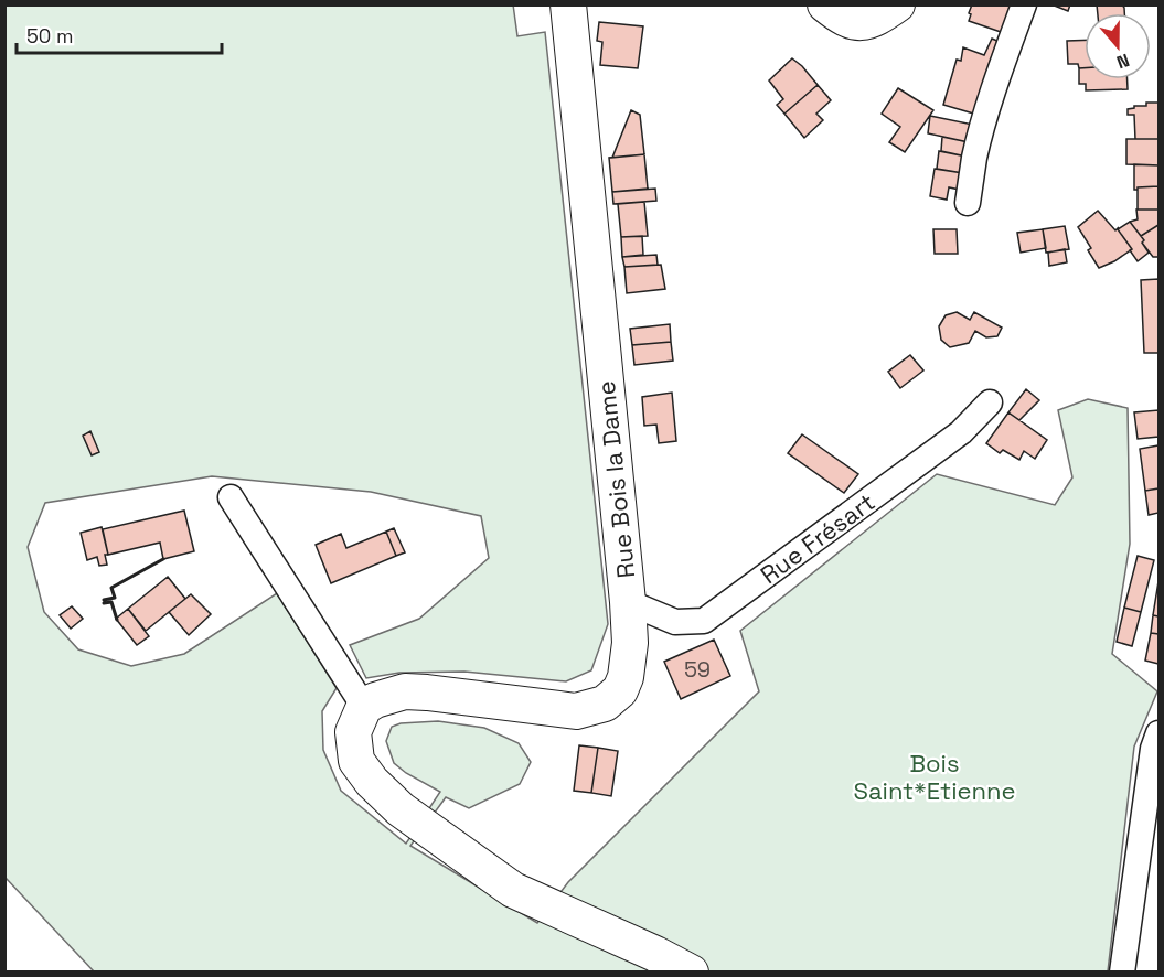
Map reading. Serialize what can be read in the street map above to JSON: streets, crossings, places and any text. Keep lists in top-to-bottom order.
{
  "streets": {
    "street": ["Rue Bois la Dame", "Rue Frésart"]
  },
  "crossings": [
    ["Rue Bois la Dame", "Rue Frésart"]
  ],
  "parks": ["Bois Saint*Etienne"],
  "house_numbers": ["59"],
  "scale_bar": "50 m",
  "north": "bottom"
}
